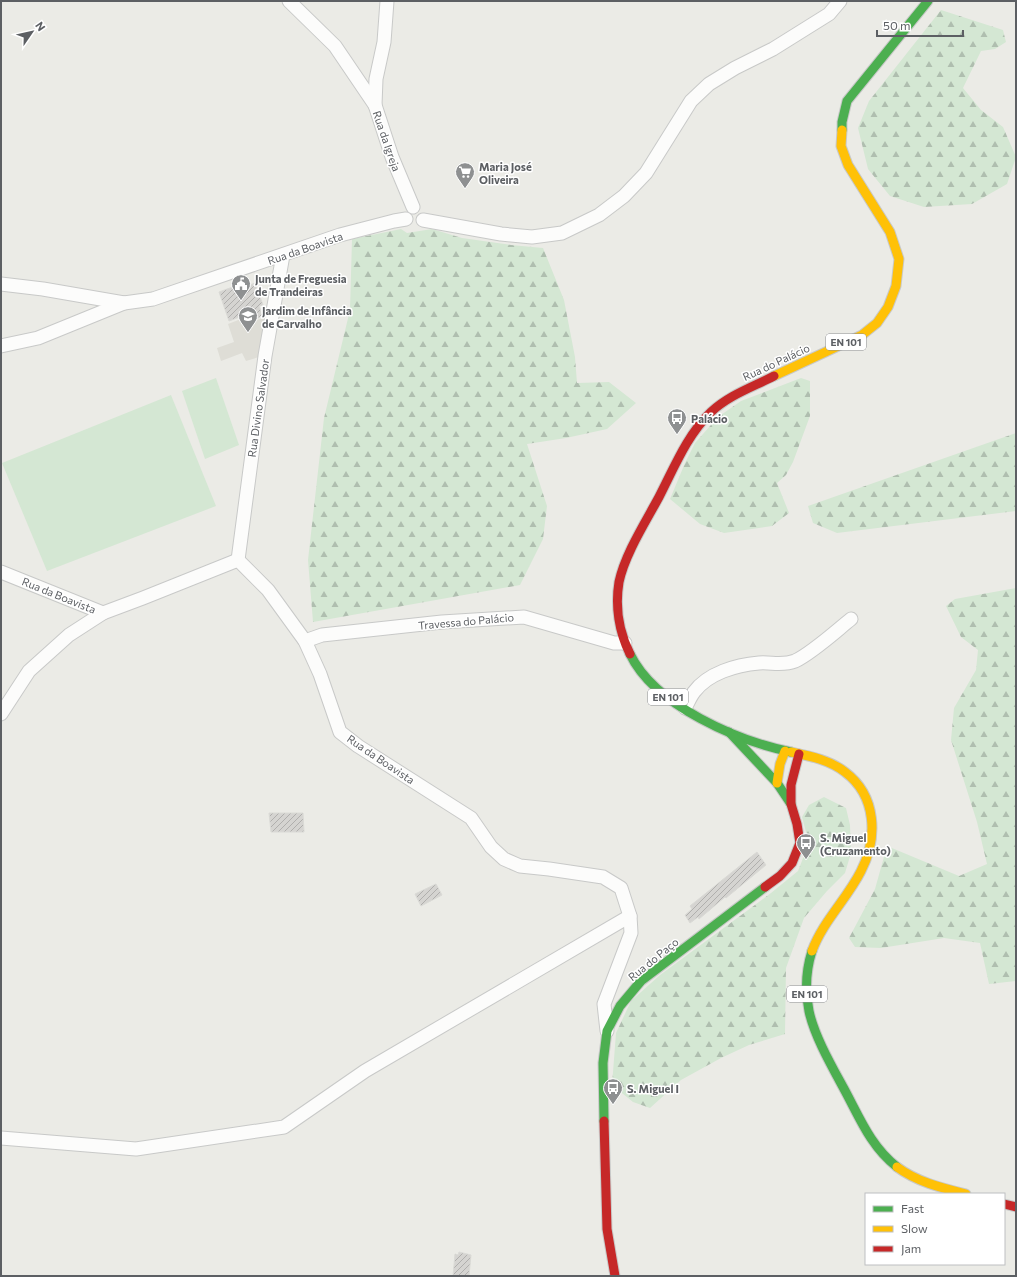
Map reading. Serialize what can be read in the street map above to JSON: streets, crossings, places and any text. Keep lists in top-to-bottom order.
{
  "streets": {
    "main road": ["EN 101", "Rua do Palácio", "Rua do Paço"],
    "street": [
      "Rua da Igreja",
      "Rua da Boavista",
      "Rua Divino Salvador",
      "Travessa do Palácio"
    ]
  },
  "crossings": [
    ["Rua da Igreja", "Rua da Boavista"],
    ["Rua da Boavista", "Rua Divino Salvador"],
    ["Rua da Boavista", "Travessa do Palácio"],
    ["Rua da Boavista", "Rua do Paço"],
    ["EN 101", "Rua do Palácio"],
    ["EN 101", "Travessa do Palácio"],
    ["EN 101", "Rua do Paço"],
    ["Rua do Palácio", "Travessa do Palácio"]
  ],
  "places": {
    "supermarket": ["Maria José Oliveira"],
    "public building": ["Junta de Freguesia de Trandeiras"],
    "school or university": ["Jardim de Infância de Carvalho"],
    "bus stop": ["Palácio", "S. Miguel (Cruzamento)", "S. Miguel I"]
  },
  "legend": ["Fast", "Slow", "Jam"],
  "scale_bar": "50 m",
  "north": "top right"
}
